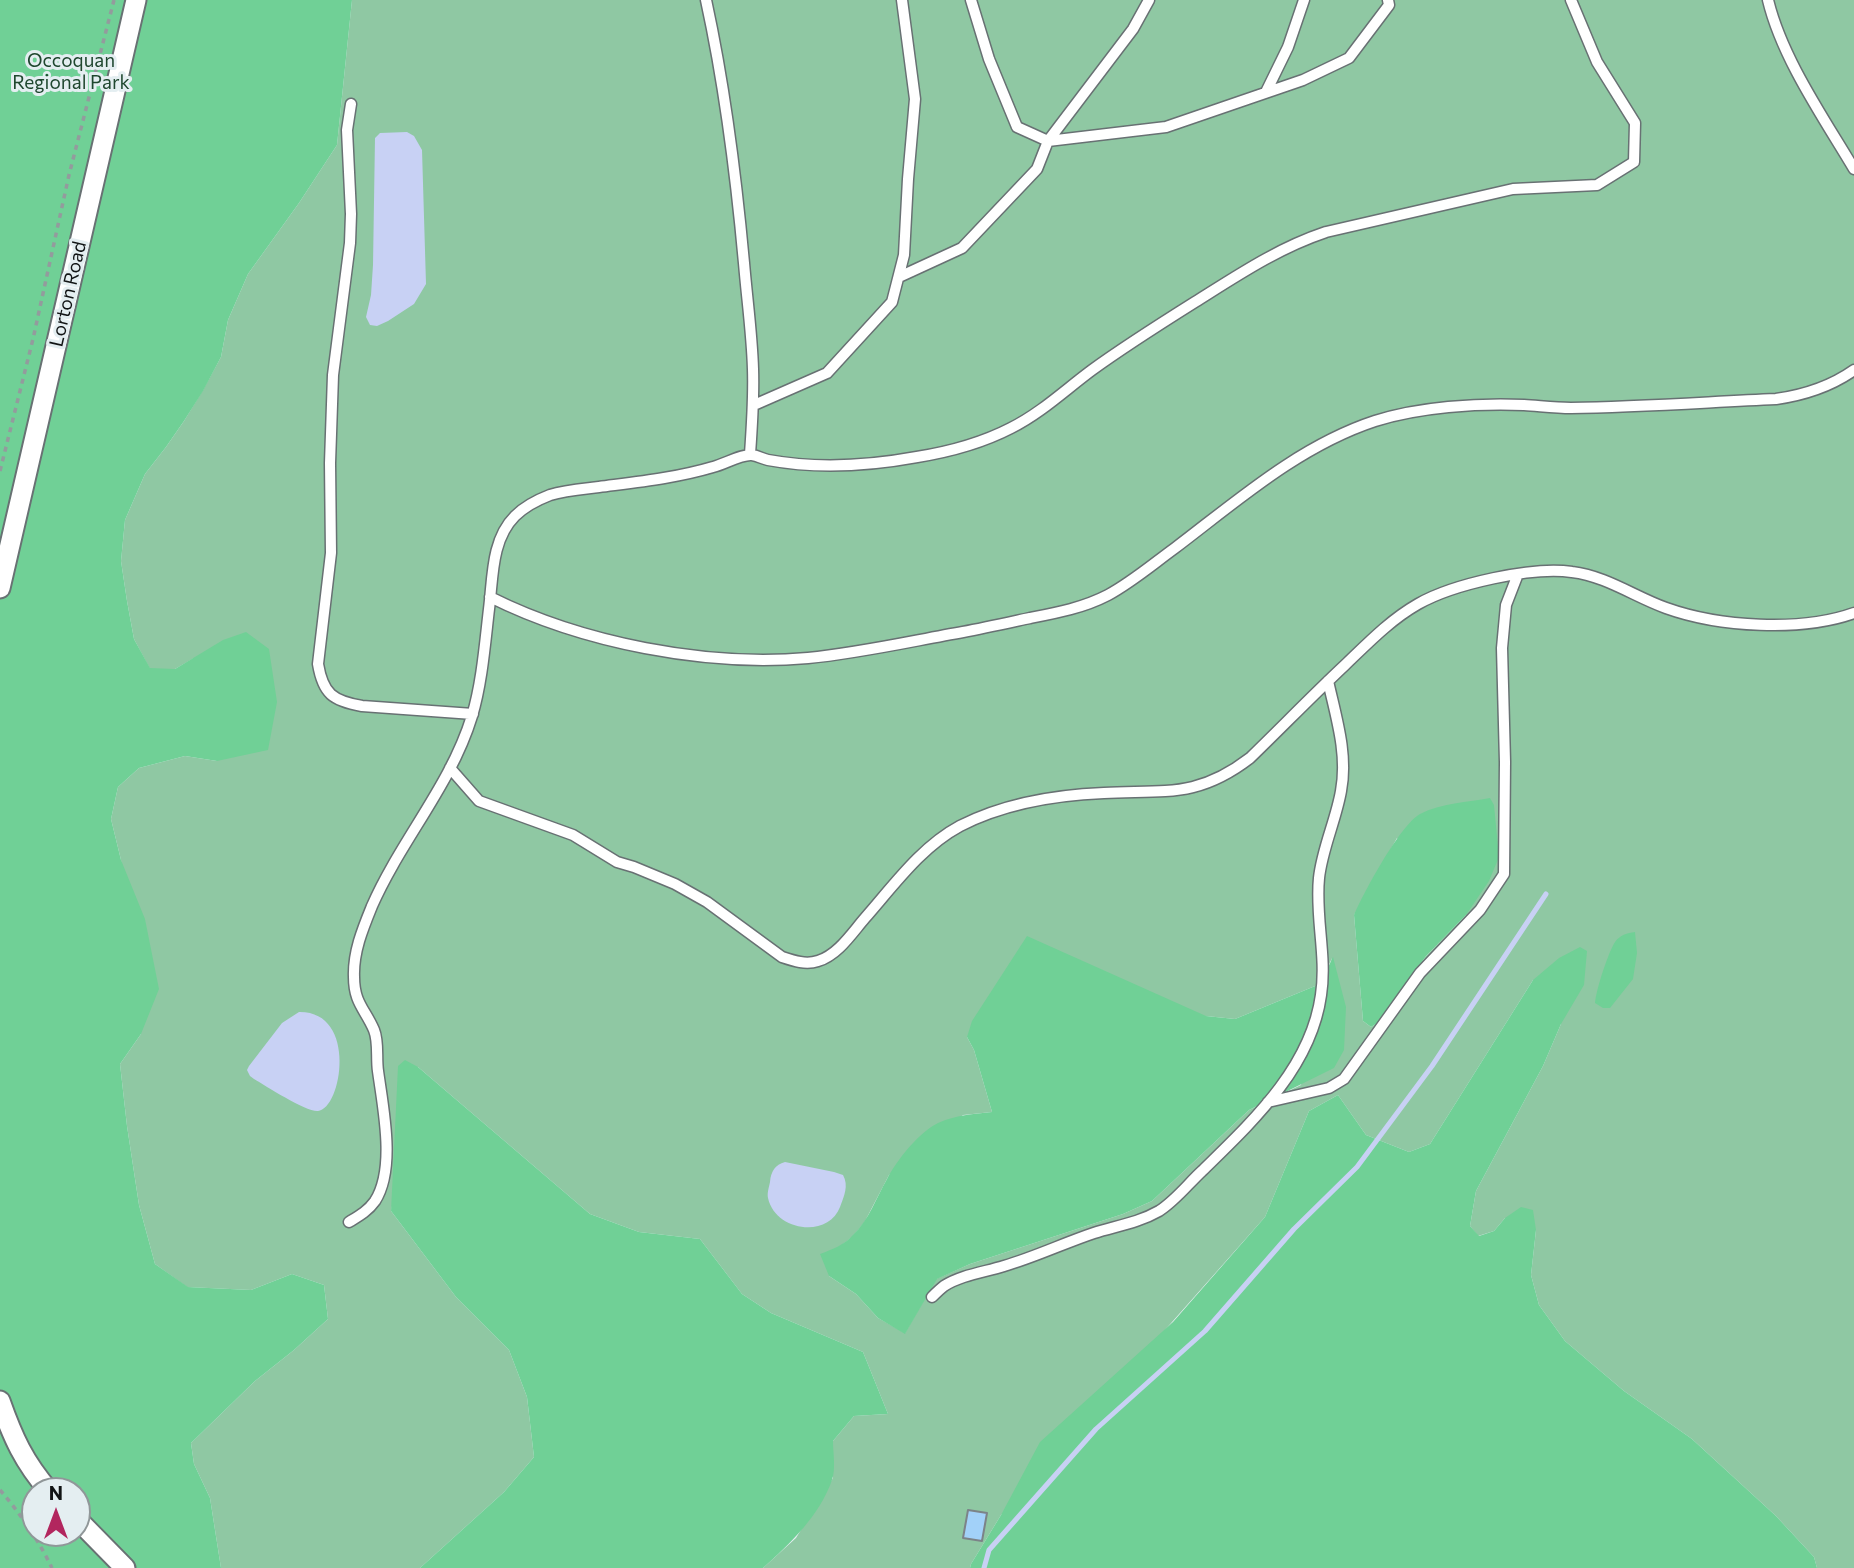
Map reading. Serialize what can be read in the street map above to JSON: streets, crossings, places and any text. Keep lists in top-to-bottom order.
{
  "streets": {
    "street": ["Lorton Road"]
  },
  "parks": ["Occoquan Regional Park"],
  "north": "top"
}
